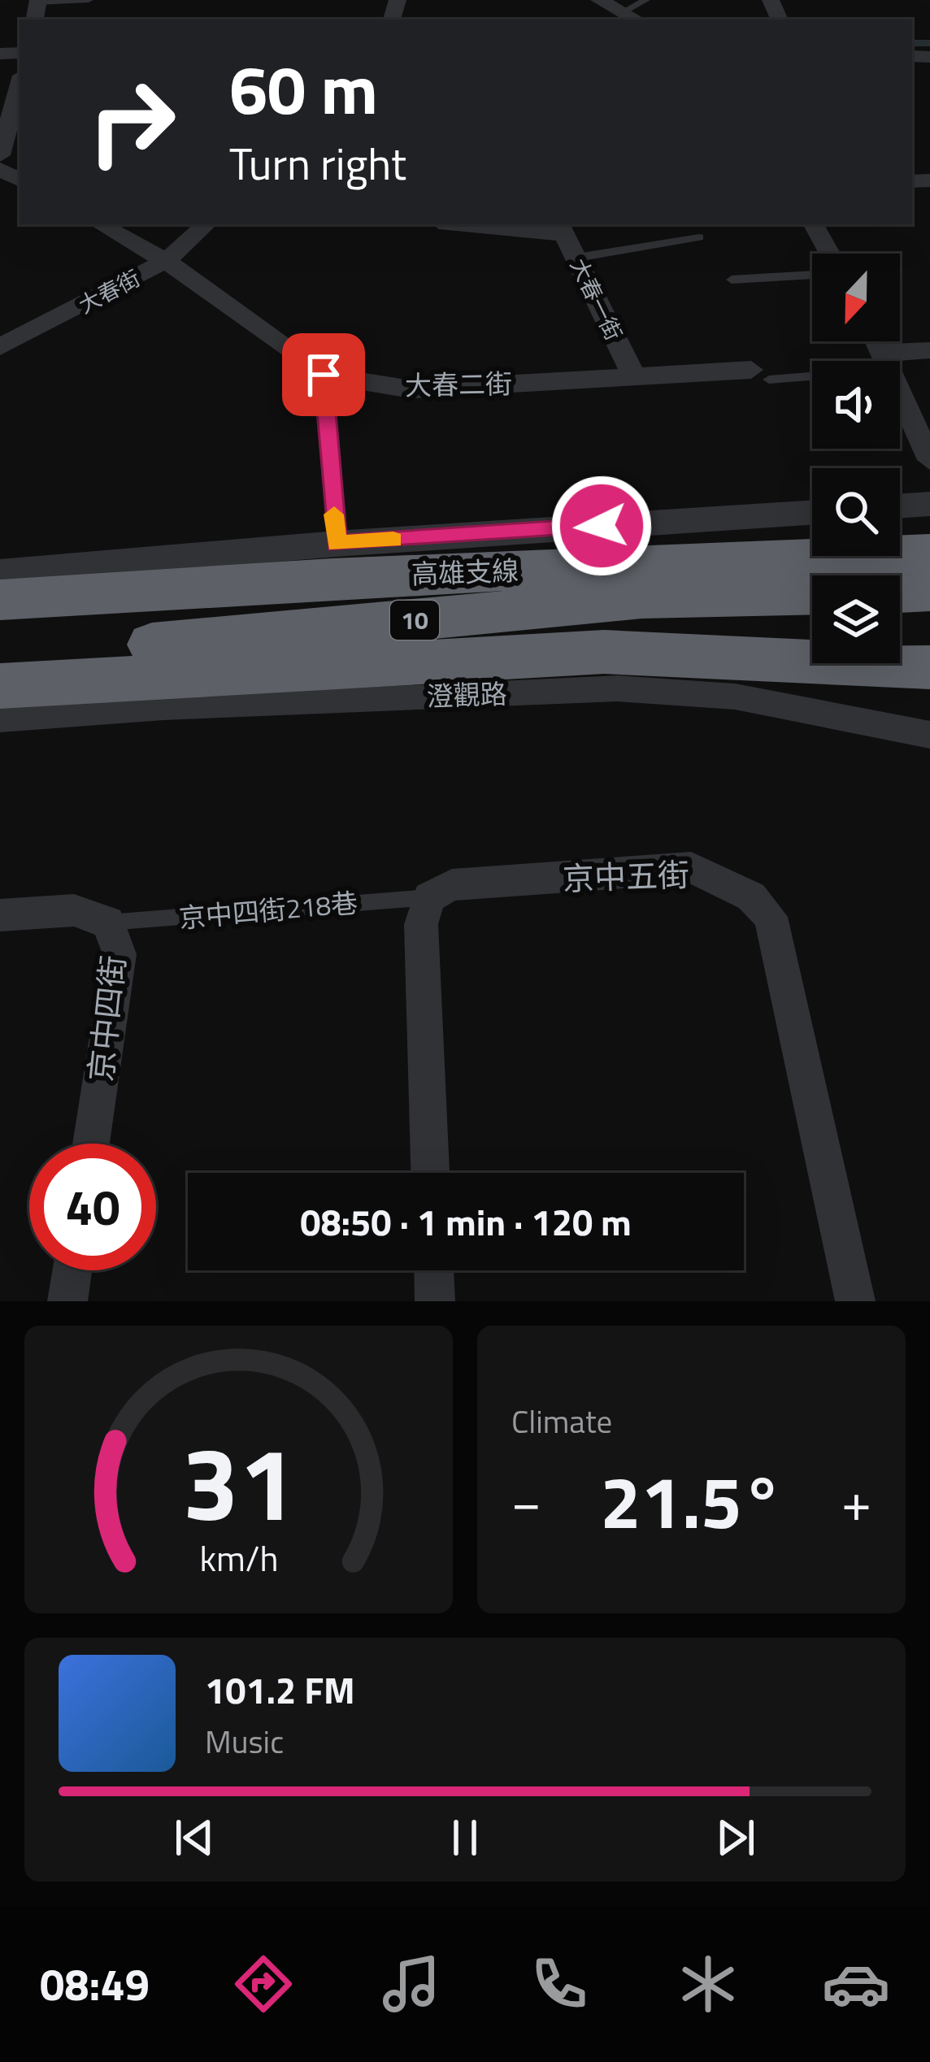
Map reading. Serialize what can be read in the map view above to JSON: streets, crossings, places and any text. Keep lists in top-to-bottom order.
{
  "streets": {
    "highway": ["高雄支線", "10"],
    "street": [
      "大春街",
      "大春一街",
      "大春二街",
      "澄觀路",
      "京中五街",
      "京中四街"
    ],
    "lane": ["京中四街218巷"]
  },
  "crossings": [
    ["大春街", "大春二街"],
    ["大春一街", "大春二街"],
    ["京中五街", "京中四街218巷"],
    ["京中四街218巷", "京中四街"]
  ],
  "north": "bottom",
  "page": {
    "turn": ["60 m", "Turn right"],
    "limit": "40",
    "trip": "08:50 · 1 min · 120 m",
    "tile": "Climate",
    "heat": ["−", "21.5°", "+"],
    "song": ["101.2 FM", "Music"],
    "tabs": "08:49",
    "gauge": ["31", "km/h"]
  }
}
